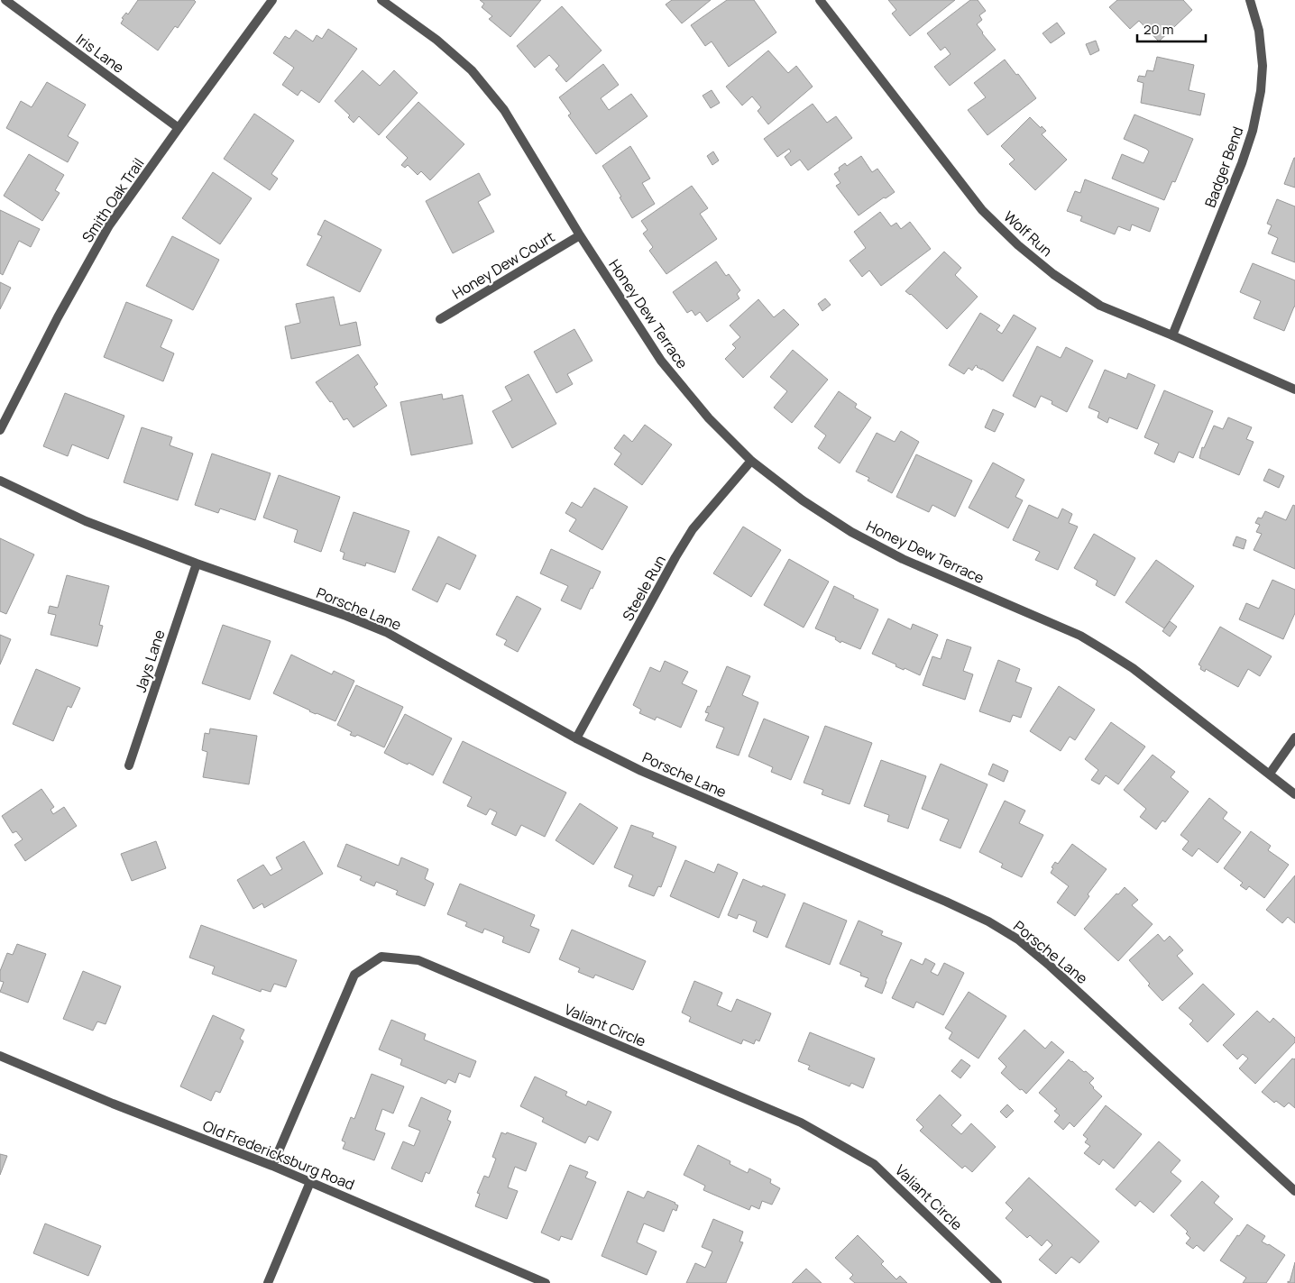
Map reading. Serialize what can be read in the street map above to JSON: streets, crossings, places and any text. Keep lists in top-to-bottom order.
{
  "streets": {
    "street": [
      "Iris Lane",
      "Badger Bend",
      "Smith Oak Trail",
      "Wolf Run",
      "Honey Dew Court",
      "Honey Dew Terrace",
      "Steele Run",
      "Porsche Lane",
      "Jays Lane",
      "Valiant Circle",
      "Old Fredericksburg Road"
    ]
  },
  "crossings": [
    ["Iris Lane", "Smith Oak Trail"],
    ["Badger Bend", "Wolf Run"],
    ["Honey Dew Court", "Honey Dew Terrace"],
    ["Honey Dew Terrace", "Steele Run"],
    ["Steele Run", "Porsche Lane"],
    ["Porsche Lane", "Jays Lane"],
    ["Valiant Circle", "Old Fredericksburg Road"]
  ],
  "scale_bar": "20 m"
}
